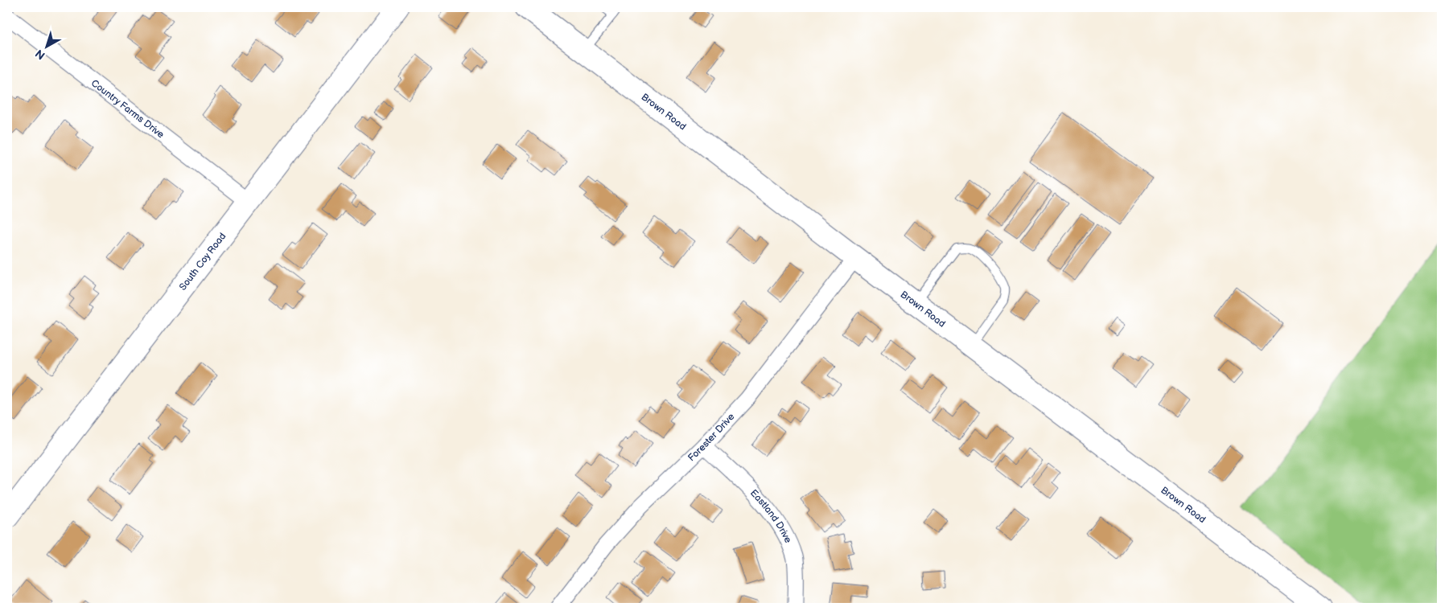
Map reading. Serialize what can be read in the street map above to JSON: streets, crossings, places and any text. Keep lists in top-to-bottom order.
{
  "streets": {
    "street": [
      "Country Farms Drive",
      "Brown Road",
      "South Coy Road",
      "Forester Drive",
      "Eastland Drive"
    ]
  },
  "crossings": [
    ["Country Farms Drive", "South Coy Road"],
    ["Brown Road", "Forester Drive"],
    ["Forester Drive", "Eastland Drive"]
  ],
  "north": "bottom left"
}
